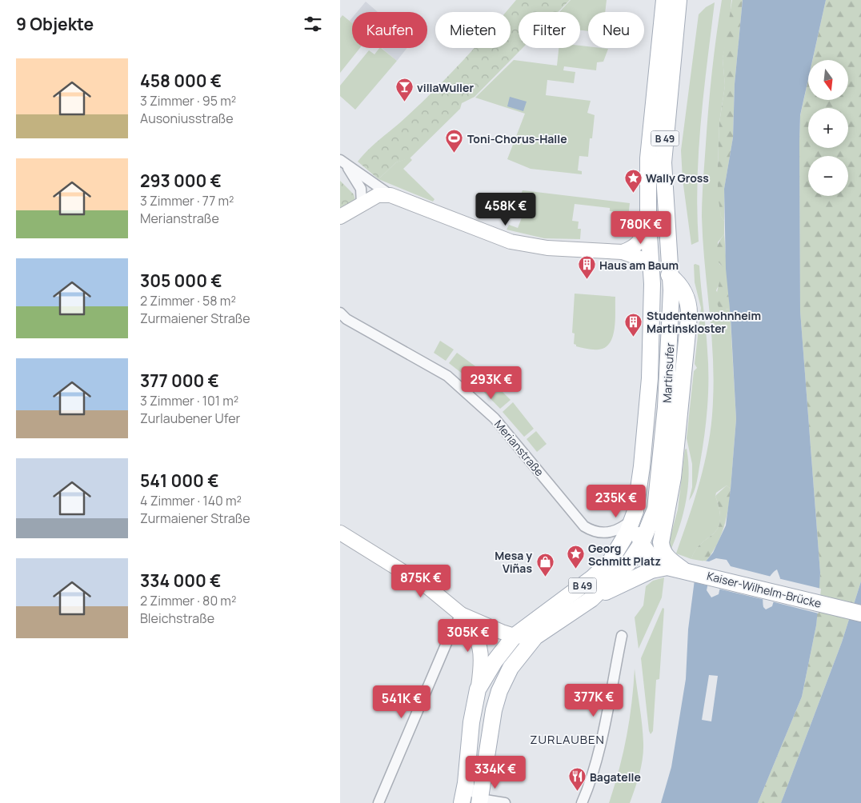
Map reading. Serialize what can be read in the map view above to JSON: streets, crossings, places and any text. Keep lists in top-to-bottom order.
{
  "streets": {
    "main road": ["B 49", "Martinsufer", "Kaiser-Wilhelm-Brücke"],
    "street": ["Merianstraße"]
  },
  "crossings": [
    ["B 49", "Martinsufer"],
    ["B 49", "Merianstraße"],
    ["B 49", "Kaiser-Wilhelm-Brücke"],
    ["Martinsufer", "Merianstraße"],
    ["Martinsufer", "Kaiser-Wilhelm-Brücke"]
  ],
  "districts": ["ZURLAUBEN"],
  "places": {
    "bar": ["villaWuller"],
    "sports": ["Toni-Chorus-Halle"],
    "place": ["Wally Gross", "Georg Schmitt Platz"],
    "building": ["Haus am Baum", "Studentenwohnheim Martinskloster"],
    "shop": ["Mesa y Viñas"],
    "restaurant": ["Bagatelle"]
  },
  "north": "bottom",
  "page": {
    "heading": "9 Objekte",
    "chip": [
      "Kaufen",
      "Mieten",
      "Filter",
      "Neu"
    ],
    "list": [
      {
        "name": "458 000 €",
        "note": "3 Zimmer · 95 m² · Ausoniusstraße"
      },
      {
        "name": "293 000 €",
        "note": "3 Zimmer · 77 m² · Merianstraße"
      },
      {
        "name": "305 000 €",
        "note": "2 Zimmer · 58 m² · Zurmaiener Straße"
      },
      {
        "name": "377 000 €",
        "note": "3 Zimmer · 101 m² · Zurlaubener Ufer"
      },
      {
        "name": "541 000 €",
        "note": "4 Zimmer · 140 m² · Zurmaiener Straße"
      },
      {
        "name": "334 000 €",
        "note": "2 Zimmer · 80 m² · Bleichstraße"
      }
    ],
    "map_buttons": ["+", "−"],
    "price": [
      "458K €",
      "780K €",
      "293K €",
      "235K €",
      "875K €",
      "305K €",
      "377K €",
      "541K €",
      "334K €"
    ]
  }
}
